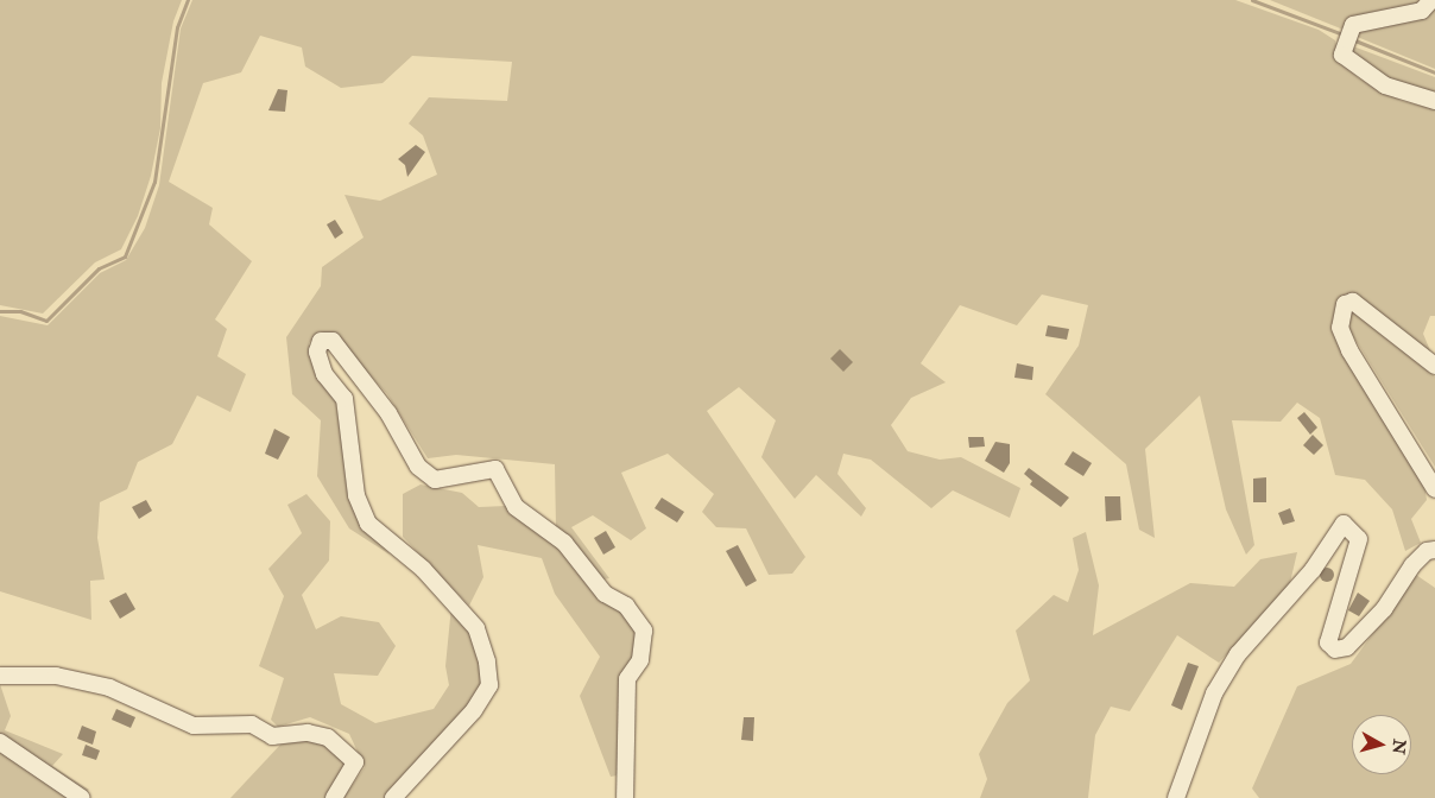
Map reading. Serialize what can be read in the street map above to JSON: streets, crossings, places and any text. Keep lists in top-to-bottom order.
{
  "north": "right"
}
